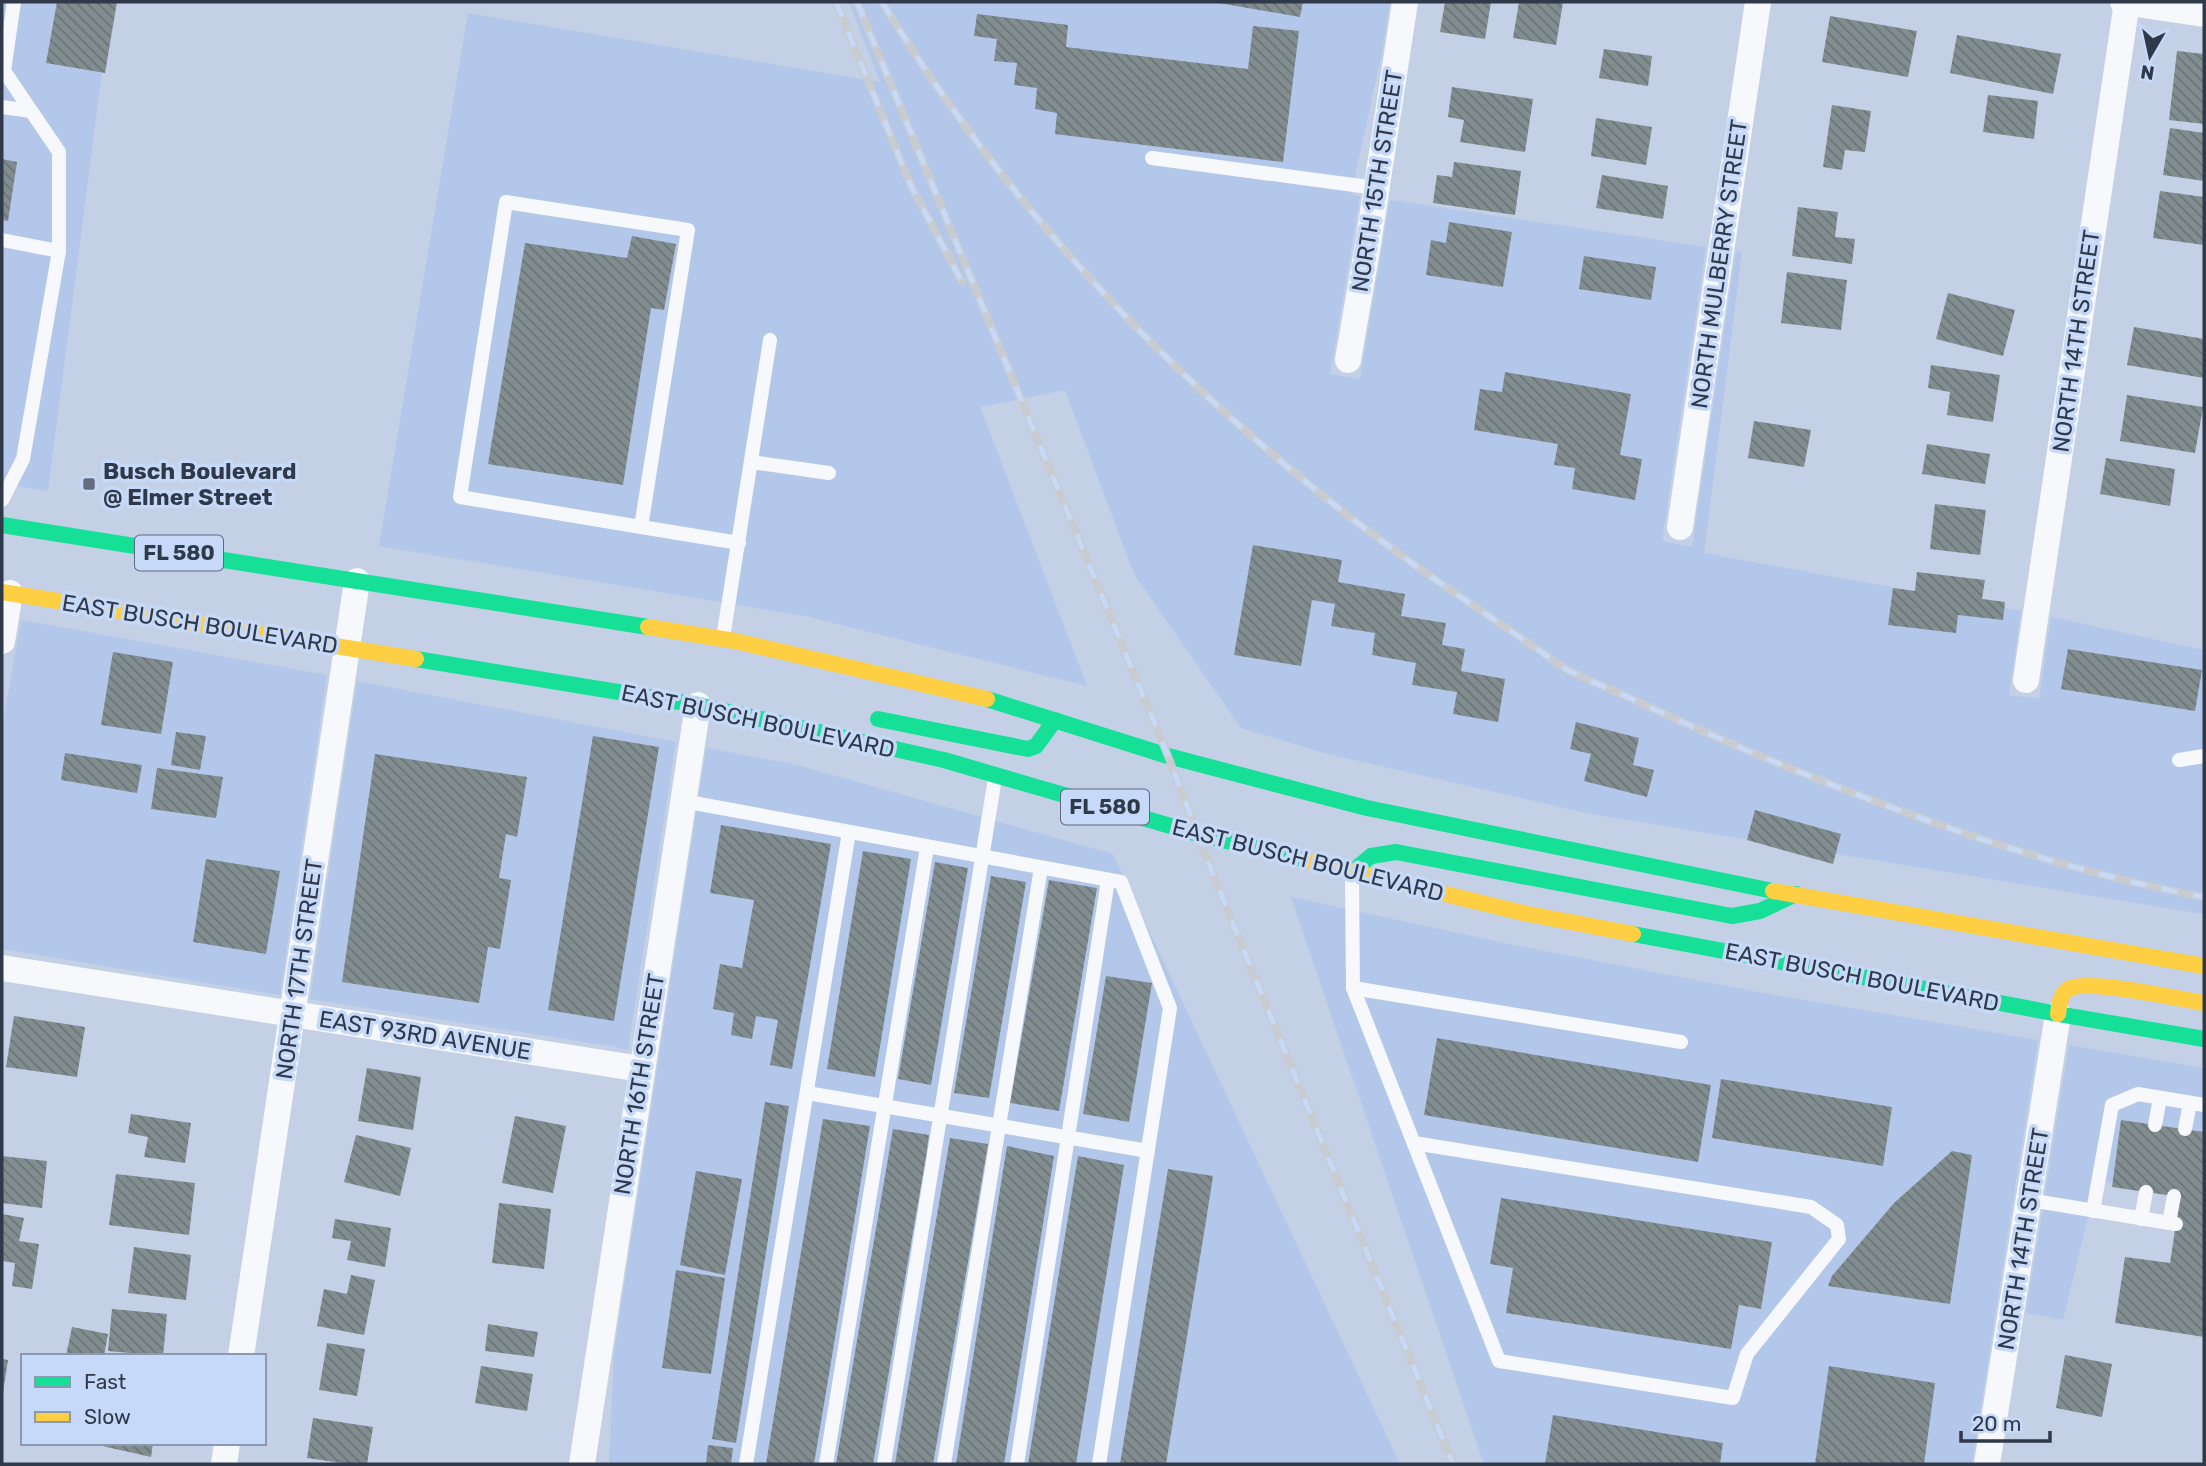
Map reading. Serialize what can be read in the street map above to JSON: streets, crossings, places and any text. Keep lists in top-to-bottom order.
{
  "streets": {
    "main road": ["FL 580", "EAST BUSCH BOULEVARD"],
    "street": [
      "NORTH 15TH STREET",
      "NORTH MULBERRY STREET",
      "NORTH 14TH STREET",
      "NORTH 17TH STREET",
      "EAST 93RD AVENUE",
      "NORTH 16TH STREET"
    ]
  },
  "crossings": [
    ["NORTH 14TH STREET", "EAST BUSCH BOULEVARD"],
    ["FL 580", "NORTH 17TH STREET"],
    ["EAST BUSCH BOULEVARD", "NORTH 17TH STREET"],
    ["EAST BUSCH BOULEVARD", "NORTH 16TH STREET"],
    ["NORTH 17TH STREET", "EAST 93RD AVENUE"],
    ["EAST 93RD AVENUE", "NORTH 16TH STREET"]
  ],
  "places": {
    "transit": ["Busch Boulevard @ Elmer Street"]
  },
  "legend": ["Fast", "Slow"],
  "scale_bar": "20 m",
  "north": "bottom"
}
